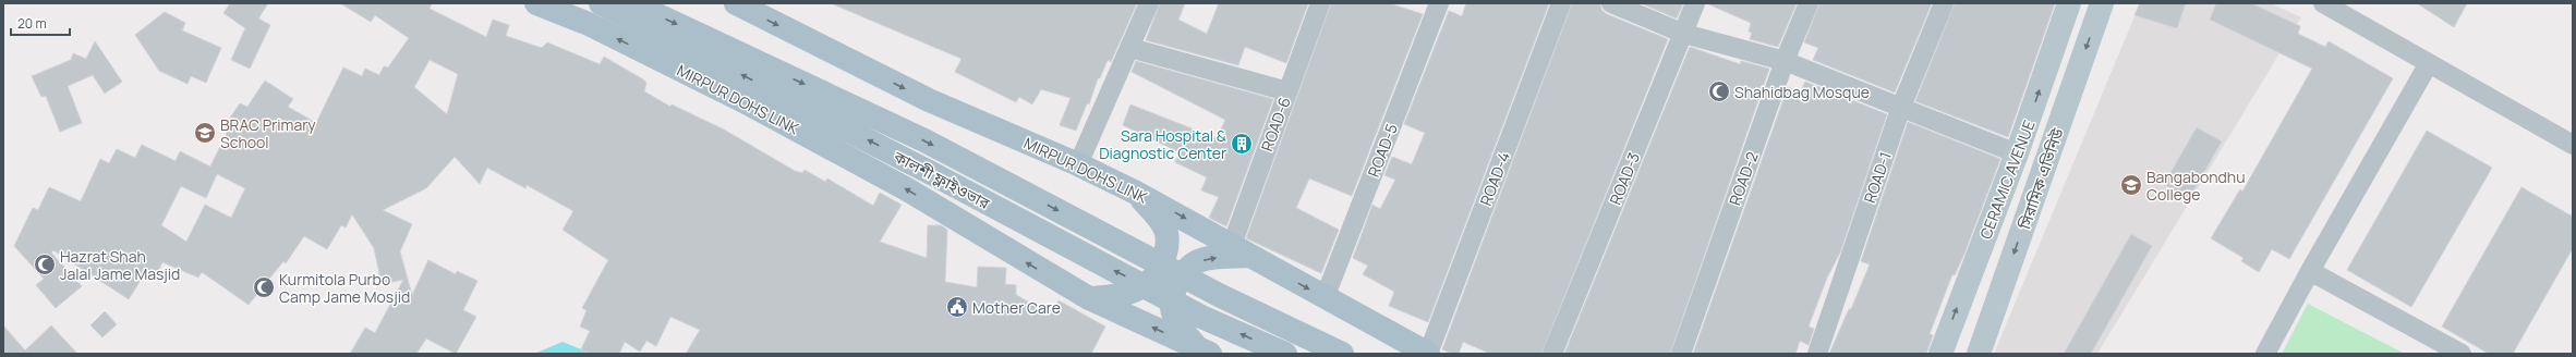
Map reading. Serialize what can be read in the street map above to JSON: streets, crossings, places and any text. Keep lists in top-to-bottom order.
{
  "streets": {
    "main road": [
      "MIRPUR DOHS LINK",
      "সিরামিক এভিনিউ",
      "কালশী ফ্লাইওভার",
      "CERAMIC AVENUE"
    ],
    "street": [
      "ROAD-6",
      "ROAD-5",
      "ROAD-1",
      "ROAD-4",
      "ROAD-3",
      "ROAD-2"
    ]
  },
  "crossings": [
    ["MIRPUR DOHS LINK", "ROAD-6"],
    ["MIRPUR DOHS LINK", "ROAD-5"],
    ["MIRPUR DOHS LINK", "ROAD-4"]
  ],
  "one_way": ["সিরামিক এভিনিউ", "CERAMIC AVENUE"],
  "places": {
    "mosque": ["Shahidbag Mosque", "Hazrat Shah Jalal Jame Masjid", "Kurmitola Purbo Camp Jame Mosjid"],
    "school or university": ["BRAC Primary School", "Bangabondhu College"],
    "building": ["Sara Hospital & Diagnostic Center"],
    "public building": ["Mother Care"]
  },
  "scale_bar": "20 m"
}
